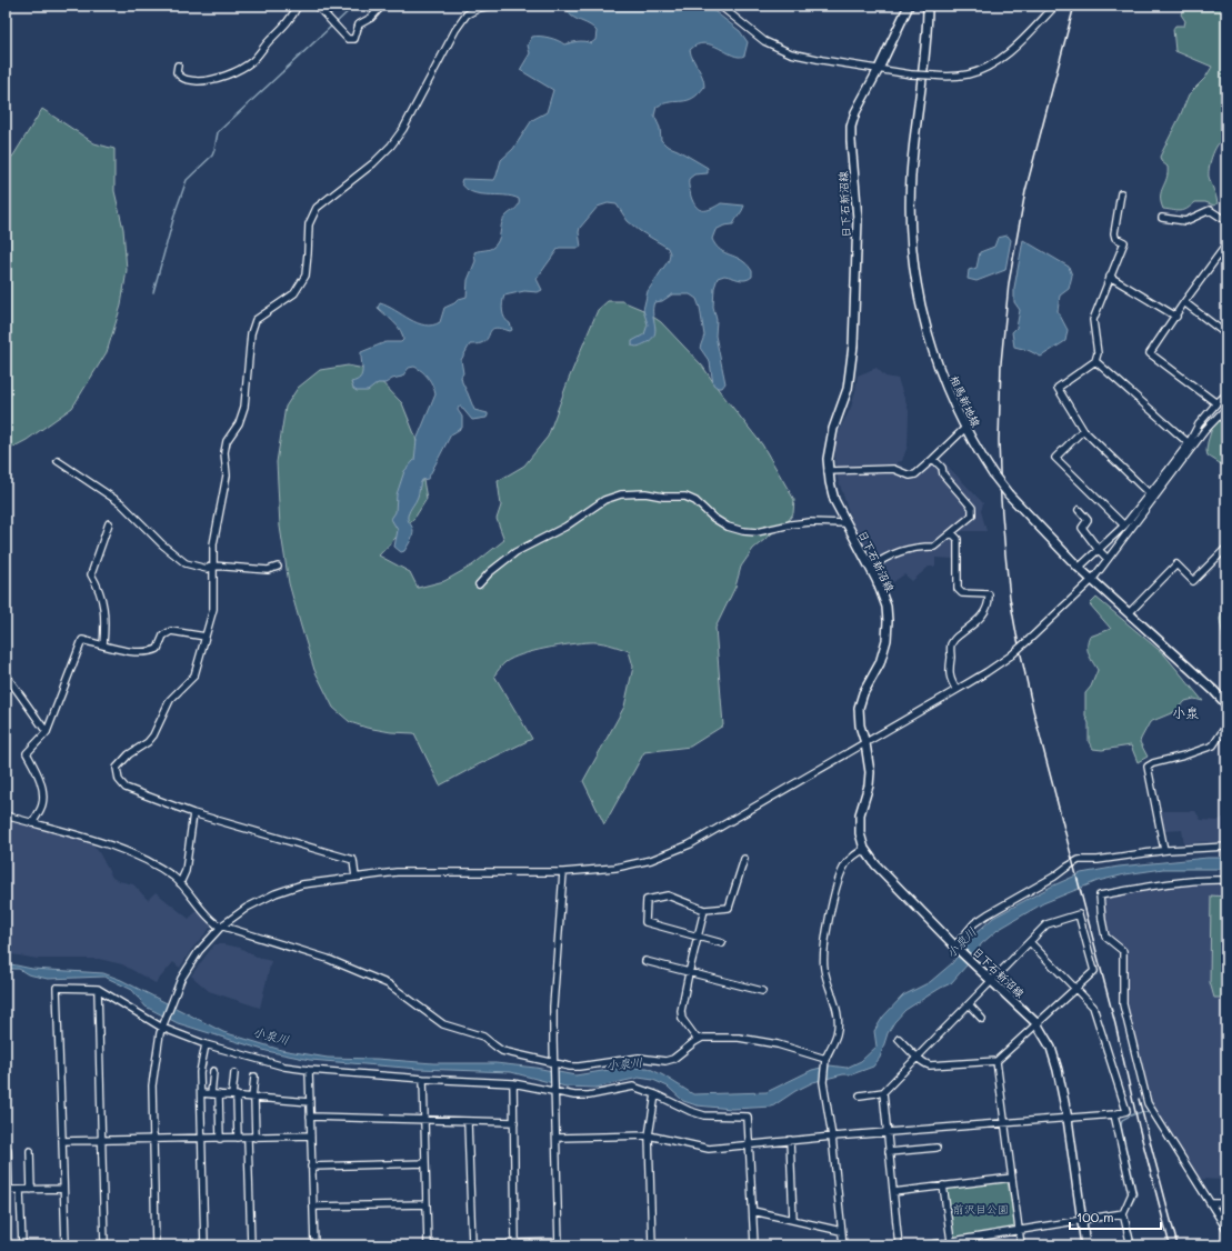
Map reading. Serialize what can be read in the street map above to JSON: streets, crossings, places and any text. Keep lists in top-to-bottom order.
{
  "streets": {
    "main road": ["日下石新沼線", "相馬新地線"]
  },
  "districts": ["小泉"],
  "water": ["小泉川"],
  "parks": ["前沢目公園"],
  "scale_bar": "100 m"
}
